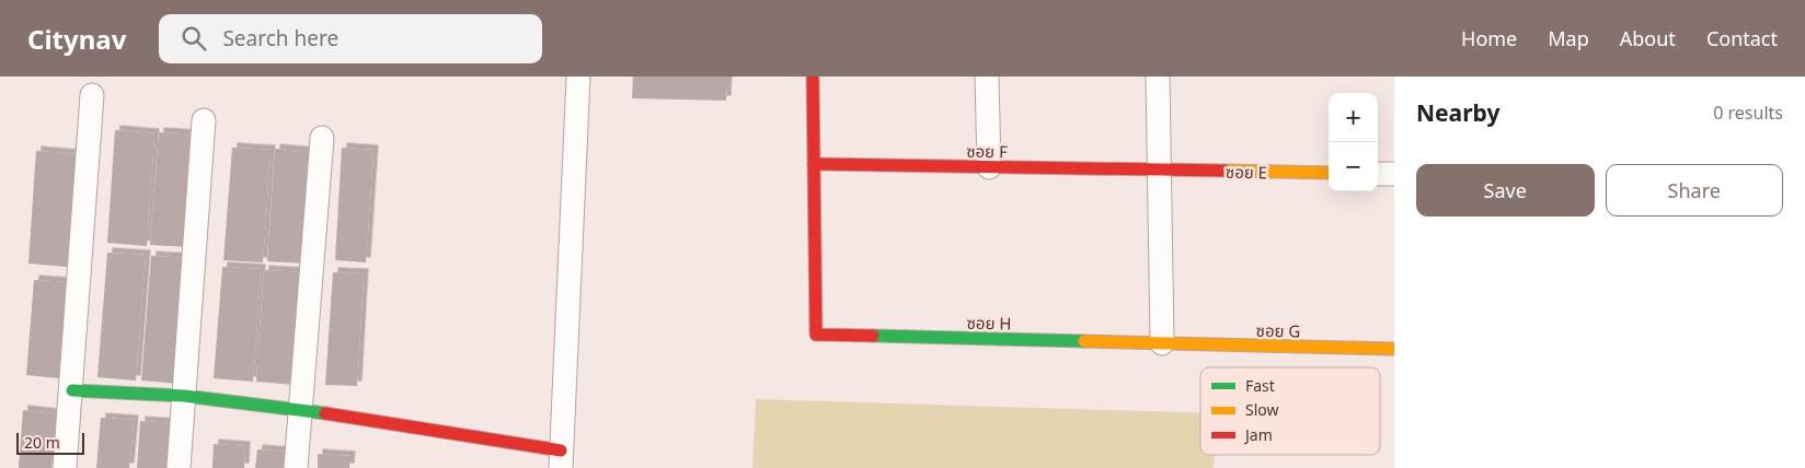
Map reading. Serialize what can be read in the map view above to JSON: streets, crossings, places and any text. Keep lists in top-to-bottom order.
{
  "streets": {
    "street": [
      "ซอย F",
      "ซอย E",
      "ซอย H",
      "ซอย G"
    ]
  },
  "crossings": [
    ["ซอย F", "ซอย E"],
    ["ซอย F", "ซอย H"],
    ["ซอย H", "ซอย G"]
  ],
  "legend": ["Fast", "Slow", "Jam"],
  "scale_bar": "20 m",
  "page": {
    "header": "Citynav",
    "search": "Search here",
    "nav": [
      "Home",
      "Map",
      "About",
      "Contact"
    ],
    "heading": ["Nearby", "0 results"],
    "map_buttons": ["+", "−"],
    "buttons": ["Save", "Share"],
    "scale": "20 m"
  }
}
